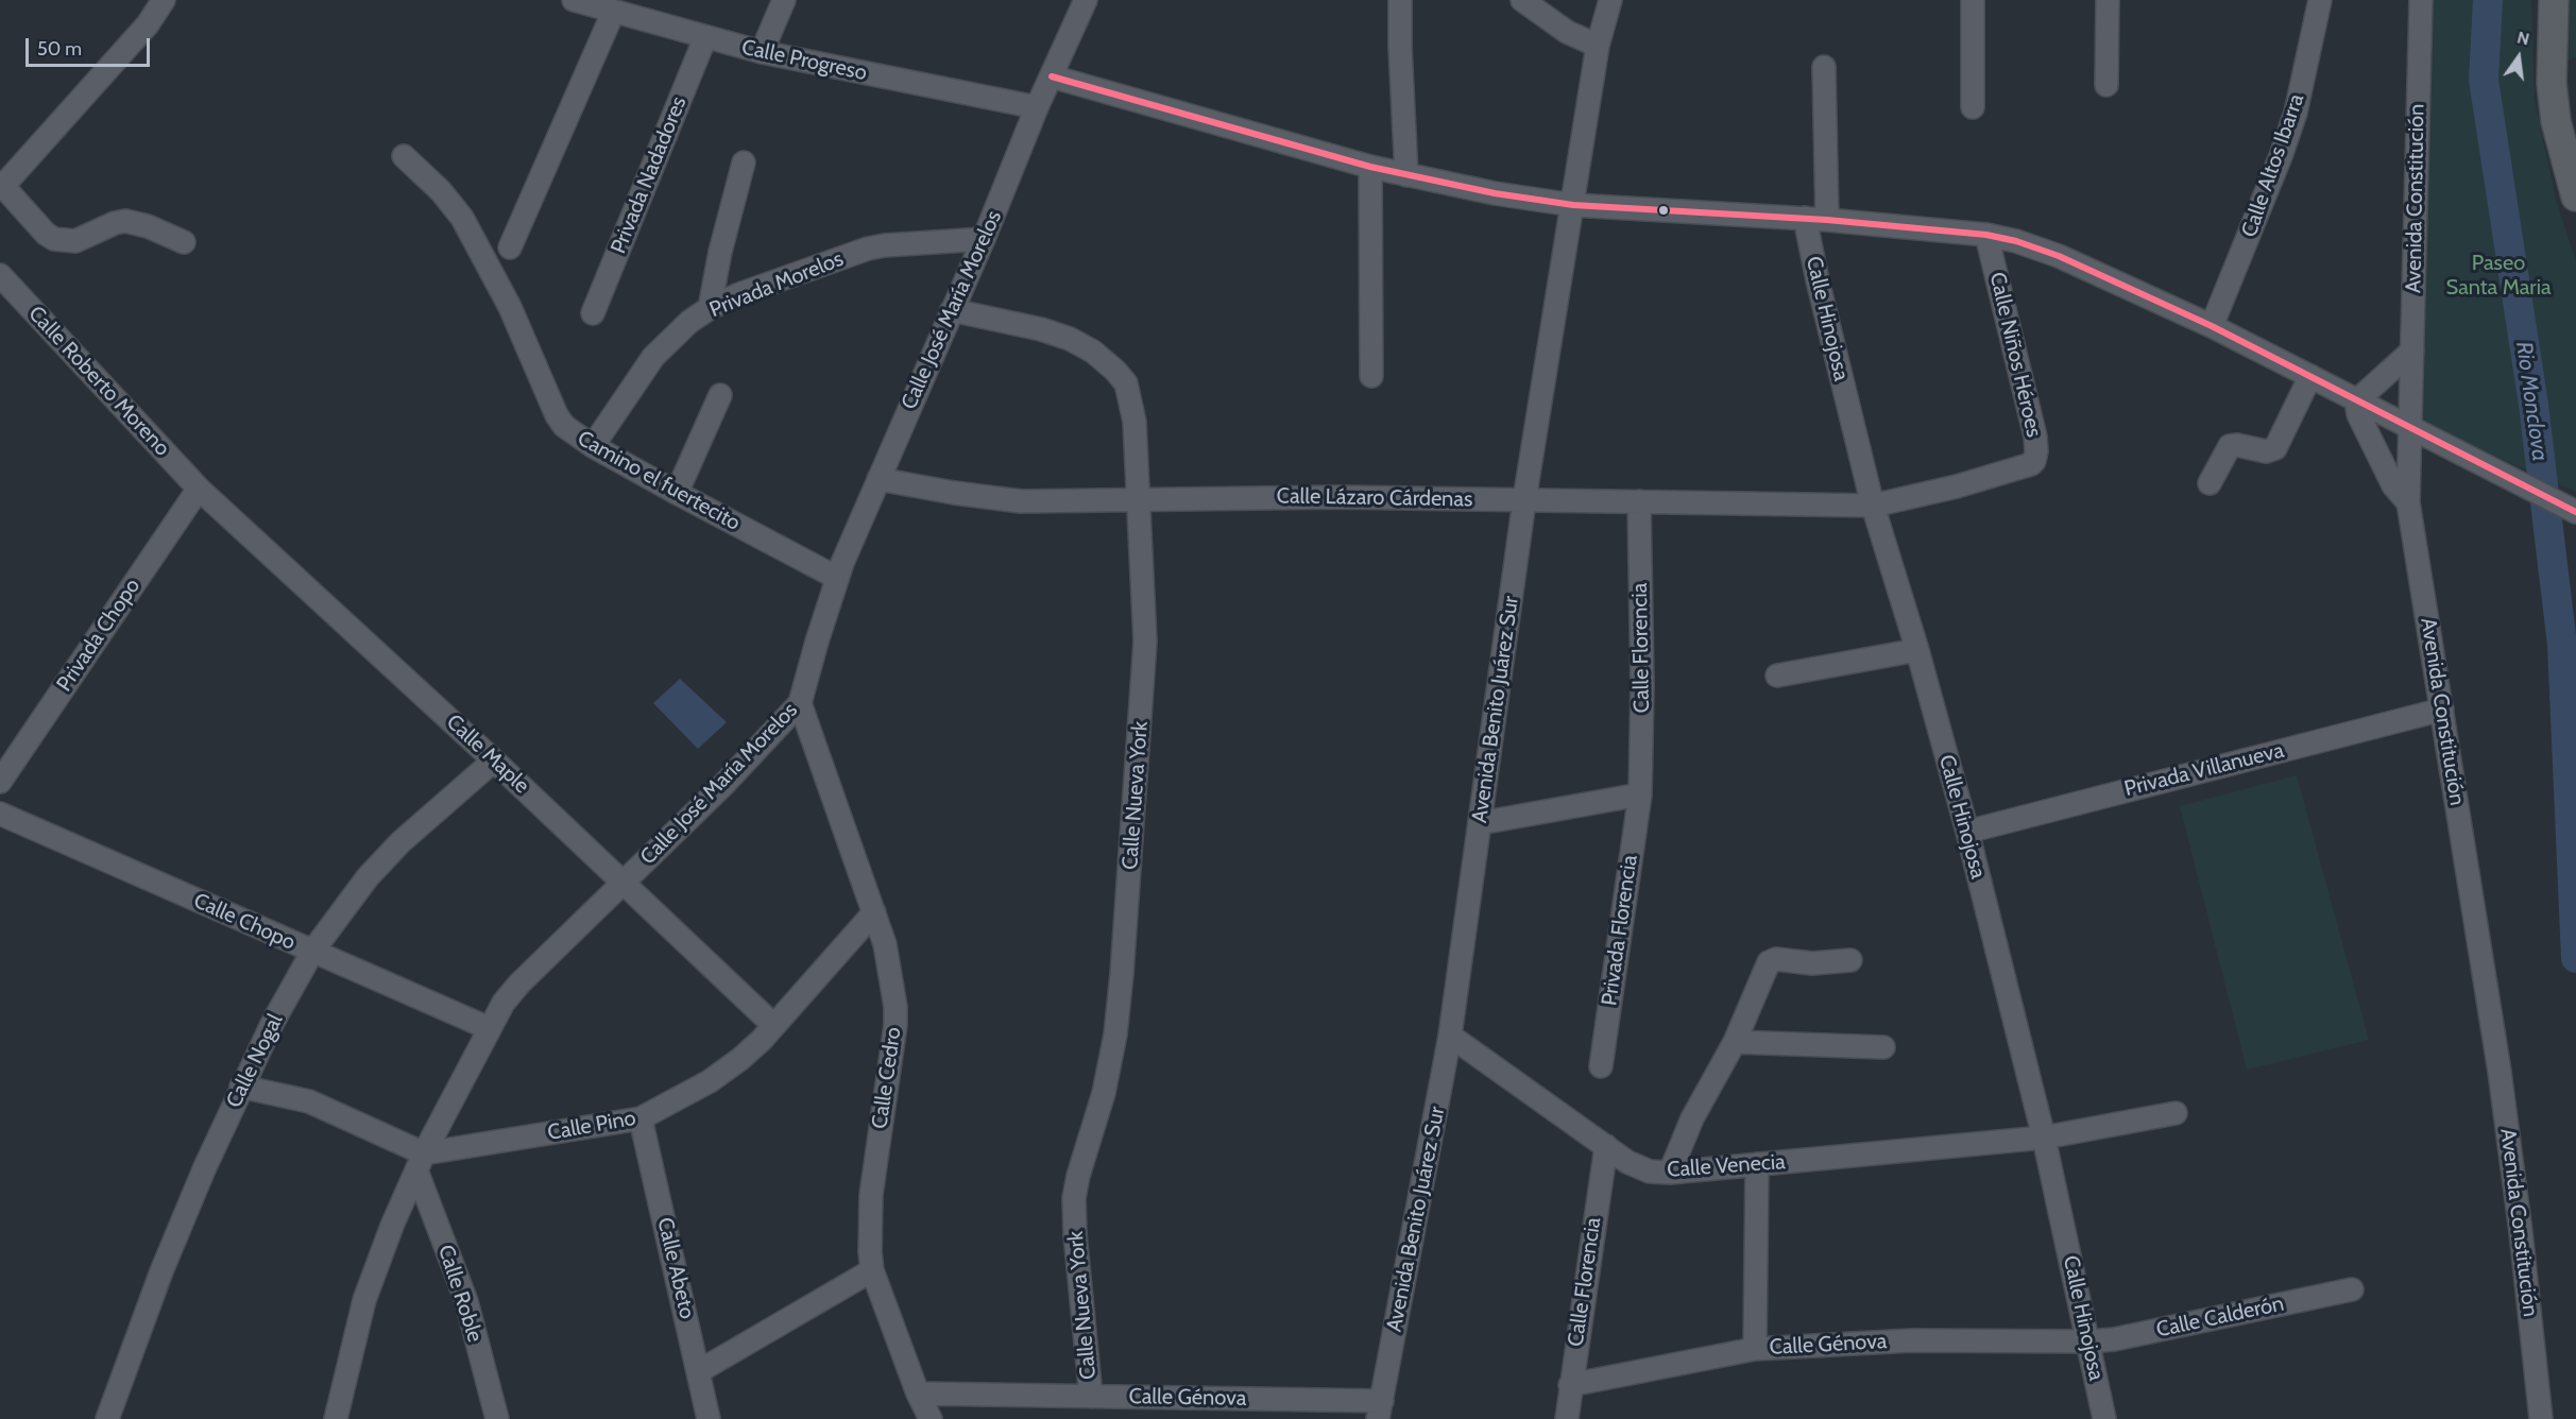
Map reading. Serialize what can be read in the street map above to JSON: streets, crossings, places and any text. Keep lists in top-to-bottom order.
{
  "streets": {
    "street": [
      "Calle Progreso",
      "Calle Altos Ibarra",
      "Privada Nadadores",
      "Avenida Constitución",
      "Privada Morelos",
      "Calle José María Morelos",
      "Calle Hinojosa",
      "Calle Niños Héroes",
      "Calle Roberto Moreno",
      "Camino el fuertecito",
      "Calle Lázaro Cárdenas",
      "Privada Chopo",
      "Calle Florencia",
      "Avenida Benito Juárez Sur",
      "Calle Maple",
      "Privada Villanueva",
      "Calle Nueva York",
      "Calle Chopo",
      "Privada Florencia",
      "Calle Nogal",
      "Calle Cedro",
      "Calle Pino",
      "Calle Venecia",
      "Calle Abeto",
      "Calle Roble",
      "Calle Calderón",
      "Calle Génova"
    ]
  },
  "crossings": [
    ["Calle Progreso", "Privada Nadadores"],
    ["Calle Progreso", "Calle José María Morelos"],
    ["Avenida Constitución", "Privada Villanueva"],
    ["Privada Morelos", "Calle José María Morelos"],
    ["Privada Morelos", "Camino el fuertecito"],
    ["Calle José María Morelos", "Camino el fuertecito"],
    ["Calle José María Morelos", "Calle Lázaro Cárdenas"],
    ["Calle José María Morelos", "Calle Maple"],
    ["Calle José María Morelos", "Calle Nueva York"],
    ["Calle José María Morelos", "Calle Chopo"],
    ["Calle José María Morelos", "Calle Cedro"],
    ["Calle José María Morelos", "Calle Pino"],
    ["Calle José María Morelos", "Calle Roble"],
    ["Calle Hinojosa", "Calle Niños Héroes"],
    ["Calle Hinojosa", "Calle Lázaro Cárdenas"],
    ["Calle Hinojosa", "Privada Villanueva"],
    ["Calle Hinojosa", "Calle Venecia"],
    ["Calle Hinojosa", "Calle Calderón"],
    ["Calle Hinojosa", "Calle Génova"],
    ["Calle Niños Héroes", "Calle Lázaro Cárdenas"],
    ["Calle Roberto Moreno", "Privada Chopo"],
    ["Calle Roberto Moreno", "Calle Maple"],
    ["Calle Lázaro Cárdenas", "Calle Florencia"],
    ["Calle Lázaro Cárdenas", "Avenida Benito Juárez Sur"],
    ["Calle Lázaro Cárdenas", "Calle Nueva York"],
    ["Privada Chopo", "Calle Maple"],
    ["Calle Florencia", "Privada Florencia"],
    ["Calle Florencia", "Calle Venecia"],
    ["Calle Florencia", "Calle Génova"],
    ["Avenida Benito Juárez Sur", "Calle Venecia"],
    ["Avenida Benito Juárez Sur", "Calle Génova"],
    ["Calle Maple", "Calle Nogal"],
    ["Calle Maple", "Calle Pino"],
    ["Calle Nueva York", "Calle Génova"],
    ["Calle Chopo", "Calle Nogal"],
    ["Calle Cedro", "Calle Pino"],
    ["Calle Cedro", "Calle Génova"],
    ["Calle Pino", "Calle Abeto"],
    ["Calle Pino", "Calle Roble"],
    ["Calle Calderón", "Calle Génova"]
  ],
  "water": ["Rio Monclova"],
  "parks": ["Paseo Santa Maria"],
  "scale_bar": "50 m",
  "north": "top"
}
